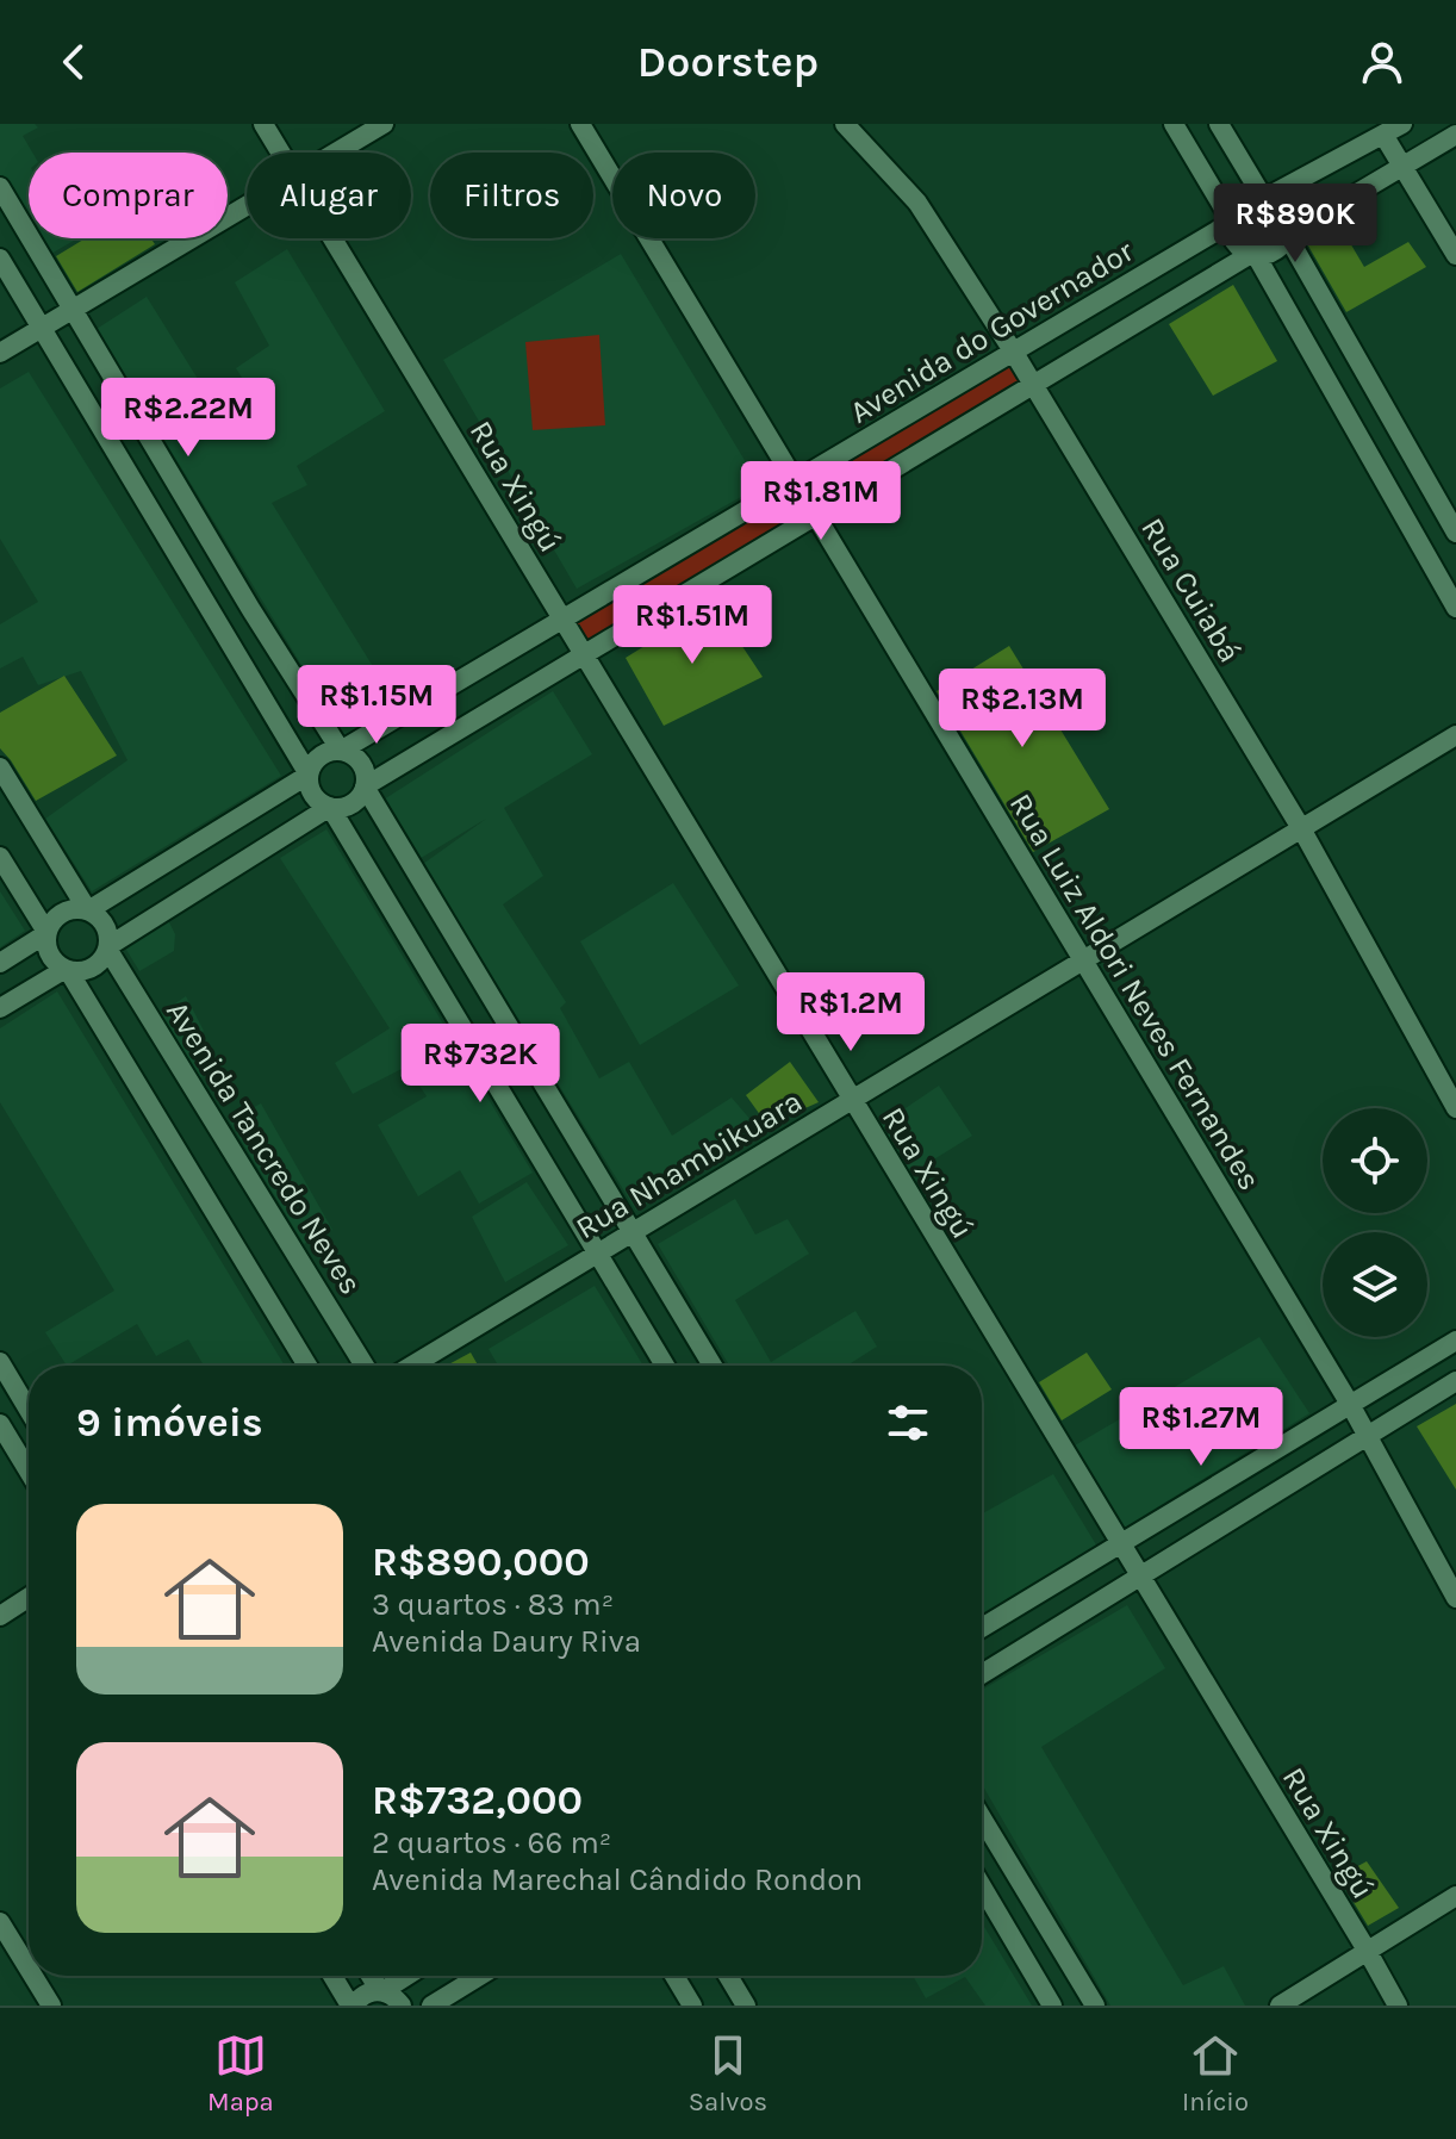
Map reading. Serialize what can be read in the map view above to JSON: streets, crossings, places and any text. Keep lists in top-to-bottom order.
{
  "streets": {
    "street": [
      "Avenida do Governador",
      "Rua Xingú",
      "Rua Cuiabá",
      "Rua Luiz Aldori Neves Fernandes",
      "Avenida Tancredo Neves",
      "Rua Nhambikuara"
    ]
  },
  "crossings": [
    ["Avenida do Governador", "Rua Xingú"],
    ["Avenida do Governador", "Rua Cuiabá"],
    ["Avenida do Governador", "Rua Luiz Aldori Neves Fernandes"],
    ["Rua Xingú", "Rua Nhambikuara"],
    ["Rua Cuiabá", "Rua Nhambikuara"],
    ["Rua Luiz Aldori Neves Fernandes", "Rua Nhambikuara"]
  ],
  "page": {
    "header": "Doorstep",
    "chip": [
      "Comprar",
      "Alugar",
      "Filtros",
      "Novo"
    ],
    "price": [
      "R$890K",
      "R$2.22M",
      "R$1.81M",
      "R$1.51M",
      "R$1.15M",
      "R$2.13M",
      "R$1.2M",
      "R$732K",
      "R$1.27M"
    ],
    "heading": "9 imóveis",
    "list": [
      {
        "name": "R$890,000",
        "note": "3 quartos · 83 m² · Avenida Daury Riva"
      },
      {
        "name": "R$732,000",
        "note": "2 quartos · 66 m² · Avenida Marechal Cândido Rondon"
      }
    ],
    "tabs": ["Mapa", "Salvos", "Início"]
  }
}
